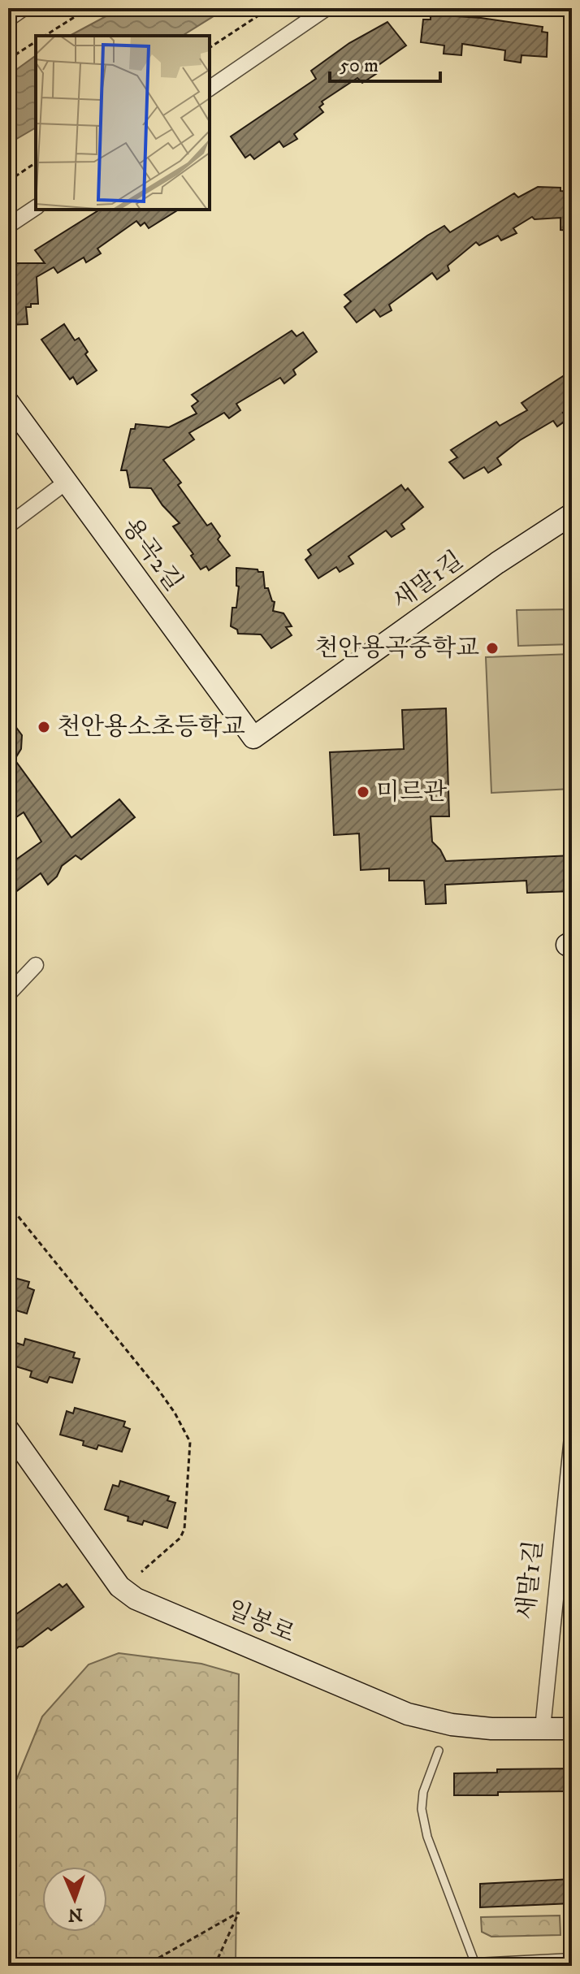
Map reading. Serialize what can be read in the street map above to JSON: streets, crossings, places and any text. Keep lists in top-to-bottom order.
{
  "streets": {
    "street": ["용곡2길", "새말1길", "일봉로"]
  },
  "crossings": [
    ["용곡2길", "새말1길"],
    ["새말1길", "일봉로"]
  ],
  "places": ["천안용곡중학교", "천안용소초등학교", "미르관"],
  "scale_bar": "50 m",
  "north": "bottom"
}
